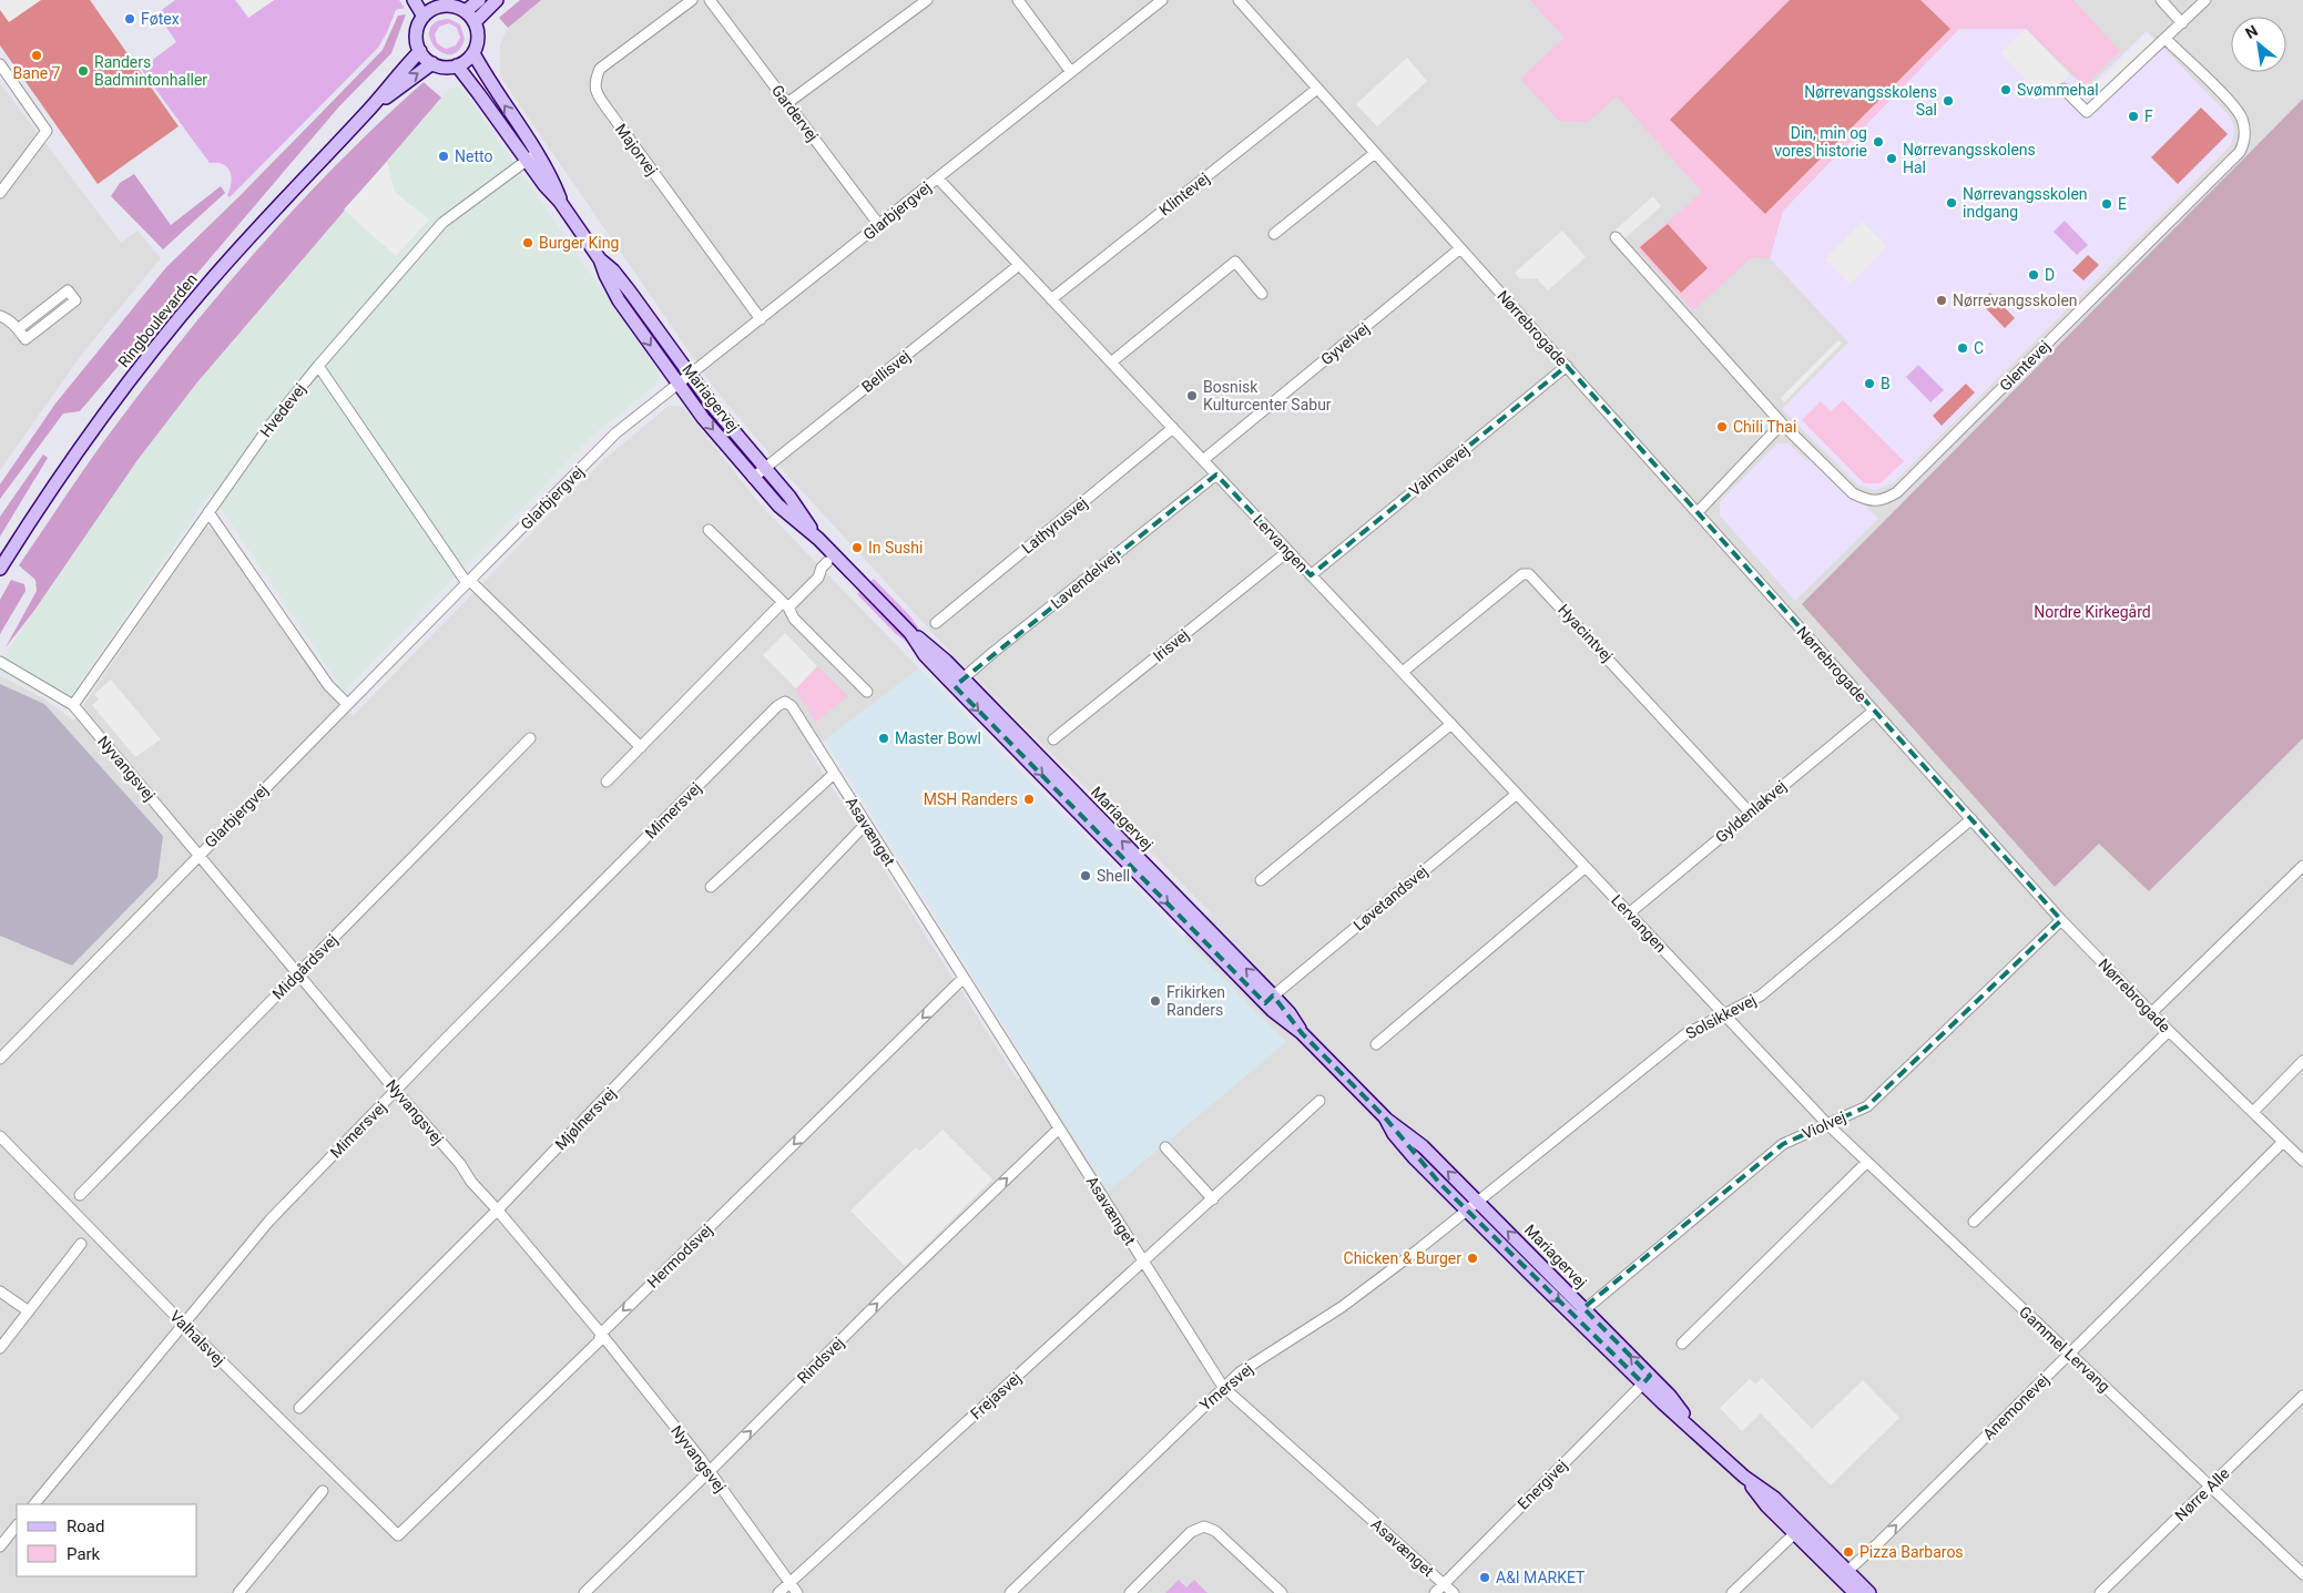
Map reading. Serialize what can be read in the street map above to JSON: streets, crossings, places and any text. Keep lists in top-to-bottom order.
{
  "streets": {
    "street": [
      "Gardervej",
      "Majorvej",
      "Klintevej",
      "Glarbjergvej",
      "Ringboulevarden",
      "Nørrebrogade",
      "Gyvelvej",
      "Glentevej",
      "Bellisvej",
      "Mariagervej",
      "Hvedevej",
      "Valmuevej",
      "Lathyrusvej",
      "Lervangen",
      "Lavendelvej",
      "Hyacintvej",
      "Irisvej",
      "Nyvangsvej",
      "Mimersvej",
      "Gyldenlakvej",
      "Asavænget",
      "Løvetandsvej",
      "Midgårdsvej",
      "Solsikkevej",
      "Mjølnersvej",
      "Violvej",
      "Hermodsvej",
      "Valhalsvej",
      "Gammel Lervang",
      "Rindsvej",
      "Ymersvej",
      "Frejasvej",
      "Anemonevej",
      "Energivej",
      "Nørre Alle"
    ]
  },
  "crossings": [
    ["Gardervej", "Glarbjergvej"],
    ["Majorvej", "Glarbjergvej"],
    ["Klintevej", "Nørrebrogade"],
    ["Klintevej", "Lervangen"],
    ["Glarbjergvej", "Mariagervej"],
    ["Glarbjergvej", "Lervangen"],
    ["Glarbjergvej", "Nyvangsvej"],
    ["Ringboulevarden", "Mariagervej"],
    ["Nørrebrogade", "Gyvelvej"],
    ["Nørrebrogade", "Valmuevej"],
    ["Nørrebrogade", "Gyldenlakvej"],
    ["Nørrebrogade", "Solsikkevej"],
    ["Nørrebrogade", "Violvej"],
    ["Nørrebrogade", "Anemonevej"],
    ["Gyvelvej", "Lervangen"],
    ["Bellisvej", "Mariagervej"],
    ["Bellisvej", "Lervangen"],
    ["Mariagervej", "Hvedevej"],
    ["Mariagervej", "Lavendelvej"],
    ["Mariagervej", "Løvetandsvej"],
    ["Mariagervej", "Solsikkevej"],
    ["Mariagervej", "Violvej"],
    ["Mariagervej", "Ymersvej"],
    ["Mariagervej", "Anemonevej"],
    ["Mariagervej", "Energivej"],
    ["Hvedevej", "Nyvangsvej"],
    ["Valmuevej", "Lervangen"],
    ["Lathyrusvej", "Lervangen"],
    ["Lervangen", "Lavendelvej"],
    ["Lervangen", "Hyacintvej"],
    ["Lervangen", "Irisvej"],
    ["Lervangen", "Gyldenlakvej"],
    ["Lervangen", "Løvetandsvej"],
    ["Lervangen", "Solsikkevej"],
    ["Lervangen", "Violvej"],
    ["Lervangen", "Gammel Lervang"],
    ["Hyacintvej", "Gyldenlakvej"],
    ["Nyvangsvej", "Mimersvej"],
    ["Nyvangsvej", "Midgårdsvej"],
    ["Nyvangsvej", "Mjølnersvej"],
    ["Nyvangsvej", "Hermodsvej"],
    ["Nyvangsvej", "Rindsvej"],
    ["Nyvangsvej", "Frejasvej"],
    ["Mimersvej", "Asavænget"],
    ["Mimersvej", "Valhalsvej"],
    ["Asavænget", "Mjølnersvej"],
    ["Asavænget", "Hermodsvej"],
    ["Asavænget", "Rindsvej"],
    ["Asavænget", "Ymersvej"],
    ["Asavænget", "Frejasvej"],
    ["Asavænget", "Energivej"],
    ["Solsikkevej", "Ymersvej"],
    ["Violvej", "Gammel Lervang"],
    ["Hermodsvej", "Valhalsvej"],
    ["Gammel Lervang", "Anemonevej"],
    ["Gammel Lervang", "Nørre Alle"]
  ],
  "one_way": ["Hermodsvej", "Rindsvej", "Anemonevej"],
  "parks": ["Nordre Kirkegård"],
  "places": [
    "Føtex",
    "Bane 7",
    "Randers Badmintonhaller",
    "Svømmehal",
    "Nørrevangsskolens Sal",
    "F",
    "Din, min og vores historie",
    "Netto",
    "Nørrevangsskolens Hal",
    "Nørrevangsskolen indgang",
    "E",
    "Burger King",
    "D",
    "Nørrevangsskolen",
    "C",
    "B",
    "Bosnisk Kulturcenter Sabur",
    "Chili Thai",
    "In Sushi",
    "Master Bowl",
    "MSH Randers",
    "Shell",
    "Frikirken Randers",
    "Chicken & Burger",
    "Pizza Barbaros",
    "A&I MARKET"
  ],
  "legend": ["Road", "Park"],
  "north": "top left"
}
